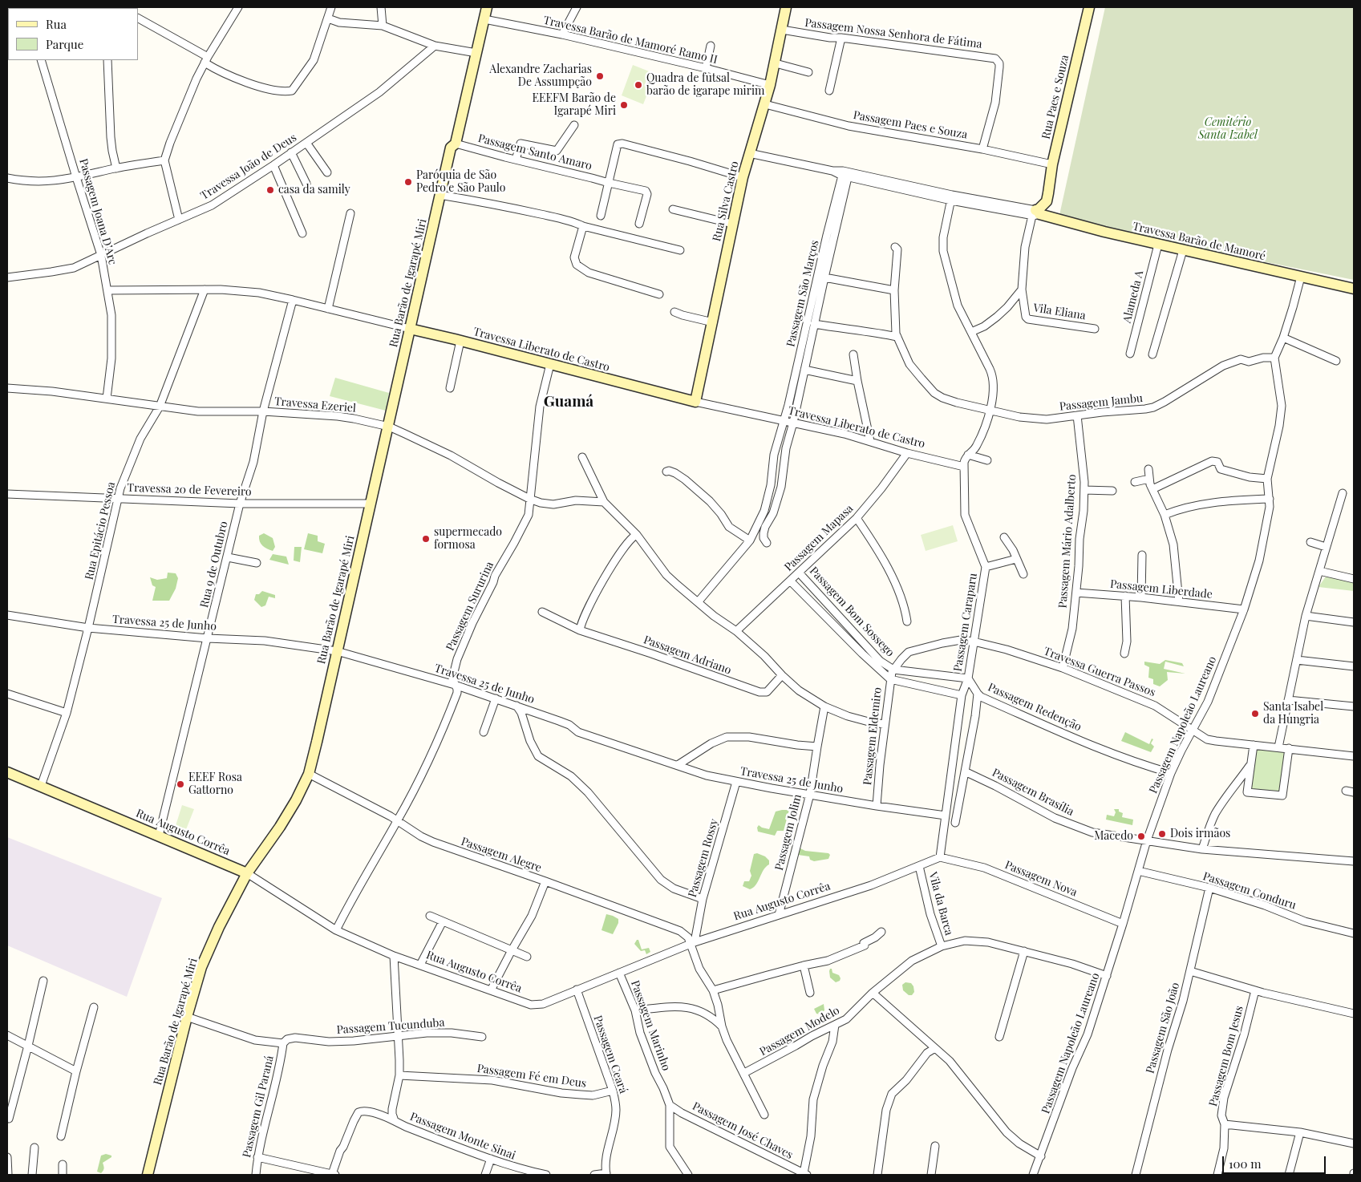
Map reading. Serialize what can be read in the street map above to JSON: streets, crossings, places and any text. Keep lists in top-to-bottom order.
{
  "streets": {
    "street": [
      "Passagem Nossa Senhora de Fátima",
      "Travessa Barão de Mamoré Ramo II",
      "Rua Paes e Souza",
      "Passagem Paes e Souza",
      "Passagem Santo Amaro",
      "Travessa João de Deus",
      "Rua Silva Castro",
      "Passagem Joana D’Arc",
      "Travessa Barão de Mamoré",
      "Rua Barão de Igarapé Miri",
      "Passagem São Marços",
      "Alameda A",
      "Vila Eliana",
      "Travessa Liberato de Castro",
      "Passagem Jambu",
      "Travessa Ezeriel",
      "Travessa 20 de Fevereiro",
      "Rua Epitácio Pessoa",
      "Passagem Mapasa",
      "Passagem Mário Adalberto",
      "Rua 9 de Outubro",
      "Passagem Liberdade",
      "Passagem Sururina",
      "Passagem Bom Sossego",
      "Passagem Caraparu",
      "Travessa 25 de Junho",
      "Passagem Adriano",
      "Travessa Guerra Passos",
      "Passagem Redenção",
      "Passagem Napoleão Laureano",
      "Passagem Eldemiro",
      "Passagem Brasília",
      "Rua Augusto Corrêa",
      "Passagem Jolim",
      "Passagem Alegre",
      "Passagem Rossy",
      "Passagem Nova",
      "Passagem Conduru",
      "Vila da Barca",
      "Passagem Marinho",
      "Passagem Tucunduba",
      "Passagem São João",
      "Passagem Modelo",
      "Passagem Ceará",
      "Passagem Bom Jesus",
      "Passagem Fé em Deus",
      "Passagem Gil Paraná",
      "Passagem José Chaves",
      "Passagem Monte Sinai"
    ]
  },
  "crossings": [
    ["Passagem Nossa Senhora de Fátima", "Passagem Paes e Souza"],
    ["Passagem Nossa Senhora de Fátima", "Rua Silva Castro"],
    ["Travessa Barão de Mamoré Ramo II", "Rua Silva Castro"],
    ["Travessa Barão de Mamoré Ramo II", "Rua Barão de Igarapé Miri"],
    ["Rua Paes e Souza", "Passagem Paes e Souza"],
    ["Rua Paes e Souza", "Travessa Barão de Mamoré"],
    ["Passagem Paes e Souza", "Rua Silva Castro"],
    ["Passagem Santo Amaro", "Rua Barão de Igarapé Miri"],
    ["Travessa João de Deus", "Passagem Joana D’Arc"],
    ["Rua Silva Castro", "Travessa Barão de Mamoré"],
    ["Rua Silva Castro", "Travessa Liberato de Castro"],
    ["Passagem Joana D’Arc", "Travessa Liberato de Castro"],
    ["Passagem Joana D’Arc", "Travessa Ezeriel"],
    ["Travessa Barão de Mamoré", "Passagem São Marços"],
    ["Travessa Barão de Mamoré", "Alameda A"],
    ["Travessa Barão de Mamoré", "Passagem Caraparu"],
    ["Rua Barão de Igarapé Miri", "Travessa Liberato de Castro"],
    ["Rua Barão de Igarapé Miri", "Travessa Ezeriel"],
    ["Rua Barão de Igarapé Miri", "Travessa 20 de Fevereiro"],
    ["Rua Barão de Igarapé Miri", "Travessa 25 de Junho"],
    ["Rua Barão de Igarapé Miri", "Rua Augusto Corrêa"],
    ["Rua Barão de Igarapé Miri", "Passagem Alegre"],
    ["Rua Barão de Igarapé Miri", "Passagem Tucunduba"],
    ["Passagem São Marços", "Travessa Liberato de Castro"],
    ["Travessa Liberato de Castro", "Rua Epitácio Pessoa"],
    ["Travessa Liberato de Castro", "Passagem Mapasa"],
    ["Travessa Liberato de Castro", "Rua 9 de Outubro"],
    ["Travessa Liberato de Castro", "Passagem Sururina"],
    ["Travessa Liberato de Castro", "Passagem Caraparu"],
    ["Passagem Jambu", "Passagem Mário Adalberto"],
    ["Passagem Jambu", "Passagem Caraparu"],
    ["Passagem Jambu", "Passagem Napoleão Laureano"],
    ["Travessa Ezeriel", "Rua Epitácio Pessoa"],
    ["Travessa Ezeriel", "Rua 9 de Outubro"],
    ["Travessa Ezeriel", "Passagem Sururina"],
    ["Travessa 20 de Fevereiro", "Rua Epitácio Pessoa"],
    ["Travessa 20 de Fevereiro", "Rua 9 de Outubro"],
    ["Rua Epitácio Pessoa", "Travessa 25 de Junho"],
    ["Rua Epitácio Pessoa", "Rua Augusto Corrêa"],
    ["Passagem Mapasa", "Passagem Bom Sossego"],
    ["Passagem Mário Adalberto", "Passagem Liberdade"],
    ["Passagem Mário Adalberto", "Travessa Guerra Passos"],
    ["Rua 9 de Outubro", "Travessa 25 de Junho"],
    ["Rua 9 de Outubro", "Rua Augusto Corrêa"],
    ["Passagem Liberdade", "Passagem Napoleão Laureano"],
    ["Passagem Sururina", "Travessa 25 de Junho"],
    ["Passagem Sururina", "Rua Augusto Corrêa"],
    ["Passagem Sururina", "Passagem Alegre"],
    ["Passagem Bom Sossego", "Passagem Caraparu"],
    ["Passagem Bom Sossego", "Travessa Guerra Passos"],
    ["Passagem Bom Sossego", "Passagem Eldemiro"],
    ["Passagem Caraparu", "Travessa 25 de Junho"],
    ["Passagem Caraparu", "Travessa Guerra Passos"],
    ["Passagem Caraparu", "Passagem Redenção"],
    ["Passagem Caraparu", "Rua Augusto Corrêa"],
    ["Passagem Caraparu", "Passagem Nova"],
    ["Travessa 25 de Junho", "Passagem Eldemiro"],
    ["Travessa 25 de Junho", "Passagem Jolim"],
    ["Travessa 25 de Junho", "Passagem Rossy"],
    ["Travessa Guerra Passos", "Passagem Napoleão Laureano"],
    ["Passagem Redenção", "Passagem Napoleão Laureano"],
    ["Passagem Napoleão Laureano", "Passagem Brasília"],
    ["Passagem Napoleão Laureano", "Passagem Nova"],
    ["Passagem Napoleão Laureano", "Passagem Conduru"],
    ["Passagem Napoleão Laureano", "Passagem Modelo"],
    ["Rua Augusto Corrêa", "Passagem Jolim"],
    ["Rua Augusto Corrêa", "Passagem Alegre"],
    ["Rua Augusto Corrêa", "Passagem Rossy"],
    ["Rua Augusto Corrêa", "Passagem Nova"],
    ["Rua Augusto Corrêa", "Vila da Barca"],
    ["Rua Augusto Corrêa", "Passagem Marinho"],
    ["Rua Augusto Corrêa", "Passagem Ceará"],
    ["Rua Augusto Corrêa", "Passagem Monte Sinai"],
    ["Passagem Alegre", "Passagem Rossy"],
    ["Passagem Rossy", "Passagem Modelo"],
    ["Passagem Conduru", "Passagem São João"],
    ["Vila da Barca", "Passagem Modelo"],
    ["Passagem Marinho", "Passagem José Chaves"],
    ["Passagem Tucunduba", "Passagem Gil Paraná"],
    ["Passagem Tucunduba", "Passagem Monte Sinai"],
    ["Passagem Ceará", "Passagem Fé em Deus"],
    ["Passagem Fé em Deus", "Passagem Monte Sinai"]
  ],
  "districts": ["Guamá"],
  "parks": ["Cemitério Santa Izabel"],
  "places": [
    "Alexandre Zacharias De Assumpção",
    "Quadra de futsal barão de igarape mirim",
    "EEEFM Barão de Igarapé Miri",
    "Paróquia de São Pedro e São Paulo",
    "casa da samily",
    "supermecado formosa",
    "Santa Isabel da Hungria",
    "EEEF Rosa Gattorno",
    "Dois irmãos",
    "Macedo"
  ],
  "legend": ["Rua", "Parque"],
  "scale_bar": "100 m"
}
